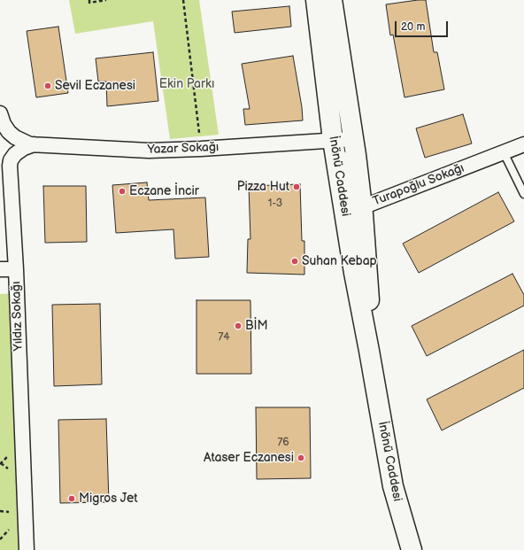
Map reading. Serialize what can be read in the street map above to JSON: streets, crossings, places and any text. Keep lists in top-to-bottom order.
{
  "streets": {
    "main road": ["İnönü Caddesi"],
    "street": ["Yazar Sokağı", "Turapoğlu Sokağı", "Yıldız Sokağı"]
  },
  "crossings": [
    ["Yazar Sokağı", "İnönü Caddesi"],
    ["Yazar Sokağı", "Turapoğlu Sokağı"],
    ["Yazar Sokağı", "Yıldız Sokağı"],
    ["İnönü Caddesi", "Turapoğlu Sokağı"]
  ],
  "parks": ["Ekin Parkı"],
  "places": [
    "Sevil Eczanesi",
    "Pizza Hut",
    "Eczane İncir",
    "Suhan Kebap",
    "BİM",
    "Ataser Eczanesi",
    "Migros Jet"
  ],
  "house_numbers": ["1-3", "74", "76"],
  "scale_bar": "20 m"
}
